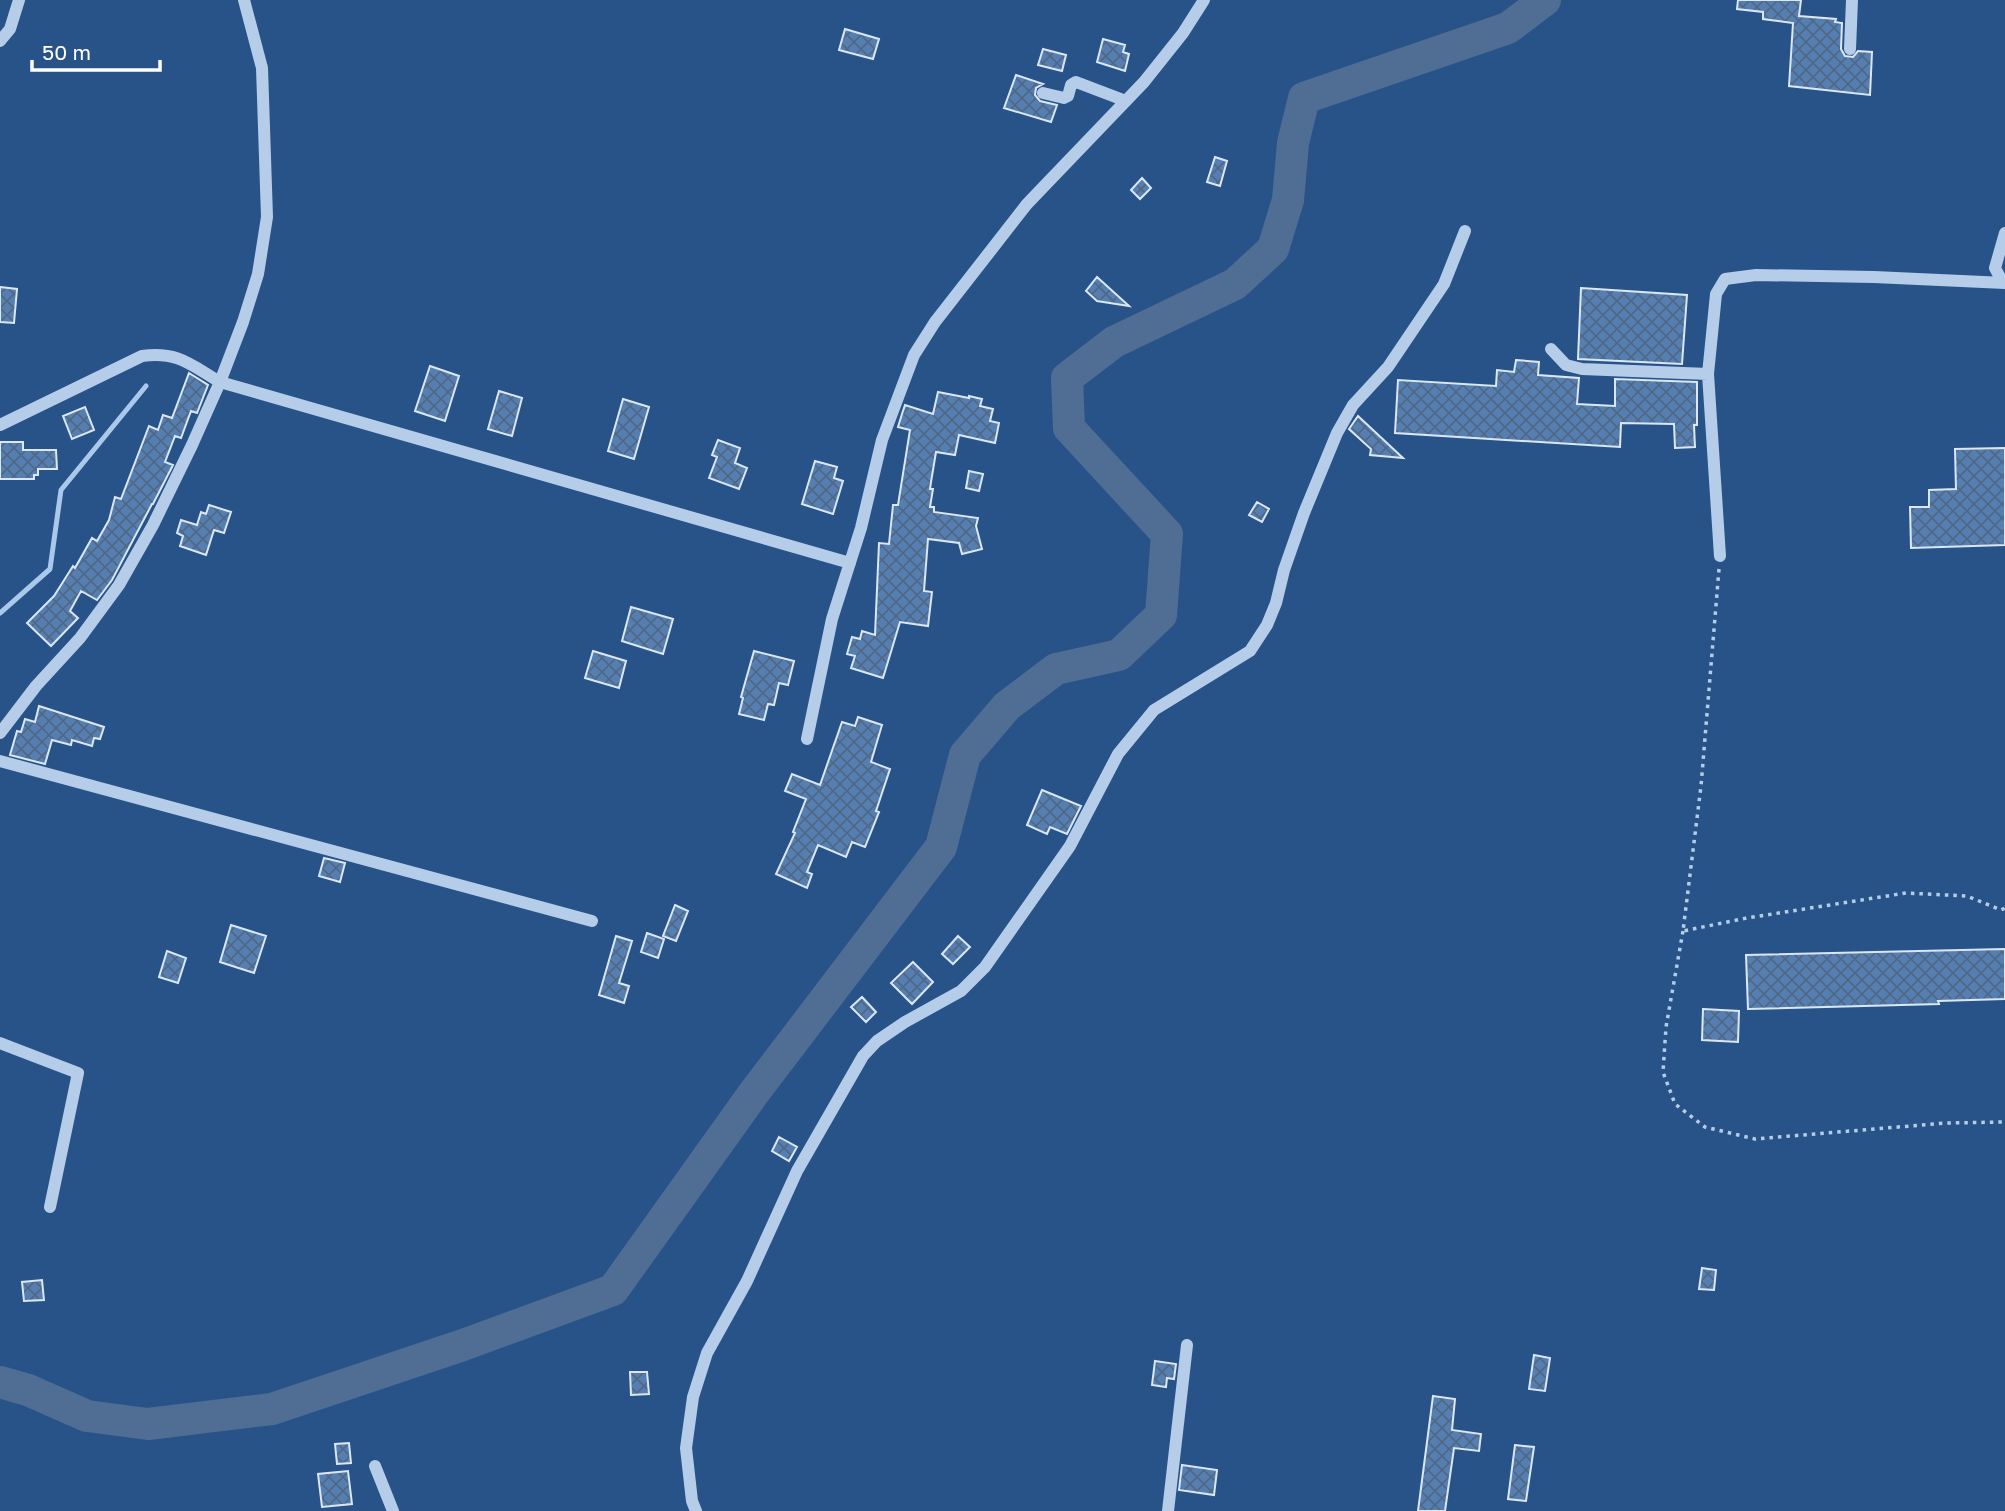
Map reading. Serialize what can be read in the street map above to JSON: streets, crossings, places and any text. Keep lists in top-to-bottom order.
{
  "scale_bar": "50 m"
}
